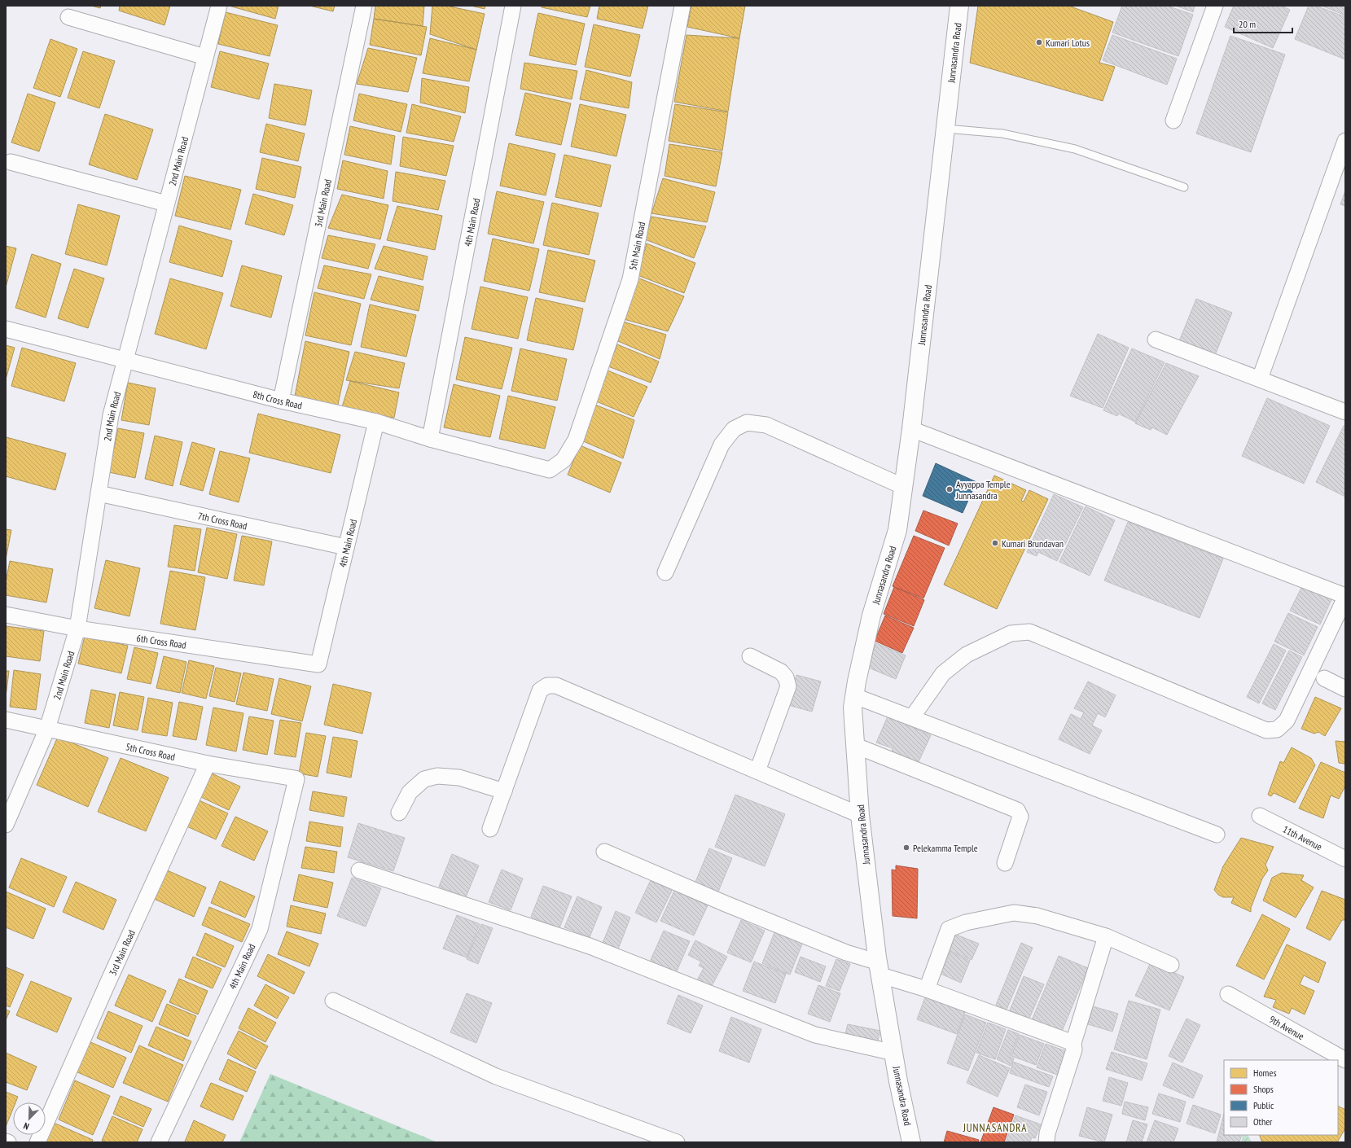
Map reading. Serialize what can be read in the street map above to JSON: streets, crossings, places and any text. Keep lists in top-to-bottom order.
{
  "streets": {
    "street": [
      "Junnasandra Road",
      "2nd Main Road",
      "3rd Main Road",
      "4th Main Road",
      "5th Main Road",
      "8th Cross Road",
      "7th Cross Road",
      "6th Cross Road",
      "5th Cross Road",
      "11th Avenue",
      "9th Avenue"
    ]
  },
  "crossings": [
    ["2nd Main Road", "8th Cross Road"],
    ["2nd Main Road", "7th Cross Road"],
    ["2nd Main Road", "6th Cross Road"],
    ["2nd Main Road", "5th Cross Road"],
    ["3rd Main Road", "8th Cross Road"],
    ["3rd Main Road", "5th Cross Road"],
    ["4th Main Road", "8th Cross Road"],
    ["4th Main Road", "7th Cross Road"],
    ["4th Main Road", "6th Cross Road"],
    ["4th Main Road", "5th Cross Road"],
    ["5th Main Road", "8th Cross Road"]
  ],
  "districts": ["JUNNASANDRA"],
  "places": [
    "Kumari Lotus",
    "Ayyappa Temple Junnasandra",
    "Kumari Brundavan",
    "Pelekamma Temple"
  ],
  "legend": [
    "Homes",
    "Shops",
    "Public",
    "Other"
  ],
  "scale_bar": "20 m",
  "north": "bottom left"
}
